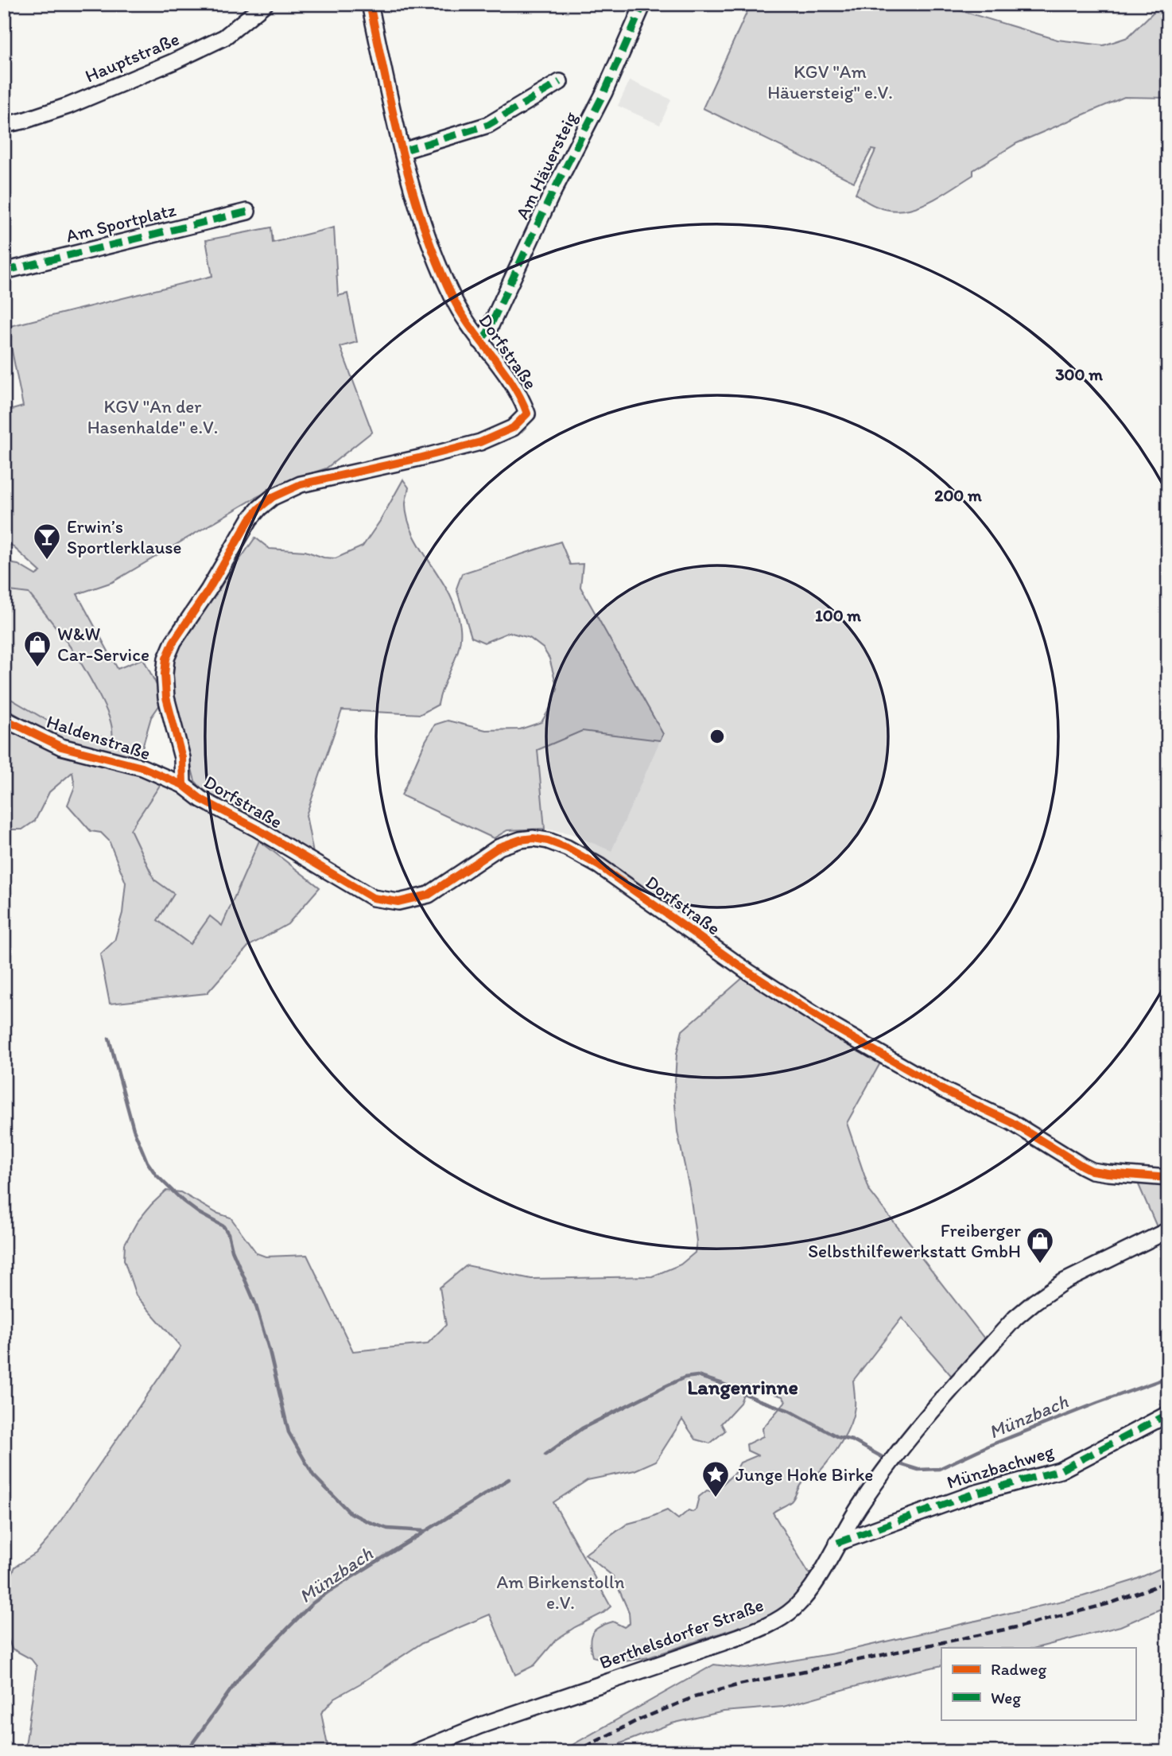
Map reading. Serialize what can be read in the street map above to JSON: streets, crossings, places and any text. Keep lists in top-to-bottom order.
{
  "streets": {
    "street": [
      "Hauptstraße",
      "Am Häuersteig",
      "Am Sportplatz",
      "Dorfstraße",
      "Haldenstraße",
      "Münzbachweg",
      "Berthelsdorfer Straße"
    ]
  },
  "crossings": [
    ["Am Häuersteig", "Dorfstraße"],
    ["Dorfstraße", "Haldenstraße"],
    ["Münzbachweg", "Berthelsdorfer Straße"]
  ],
  "districts": ["Langenrinne"],
  "water": ["Münzbach"],
  "parks": ["KGV \"Am Häuersteig\" e.V.", "KGV \"An der Hasenhalde\" e.V.", "Am Birkenstolln e.V."],
  "places": {
    "bar": ["Erwin’s Sportlerklause"],
    "shop": ["W&W Car-Service", "Freiberger Selbsthilfewerkstatt GmbH"],
    "place": ["Junge Hohe Birke"]
  },
  "legend": ["Radweg", "Weg"],
  "rings": ["300 m", "200 m", "100 m"]
}
